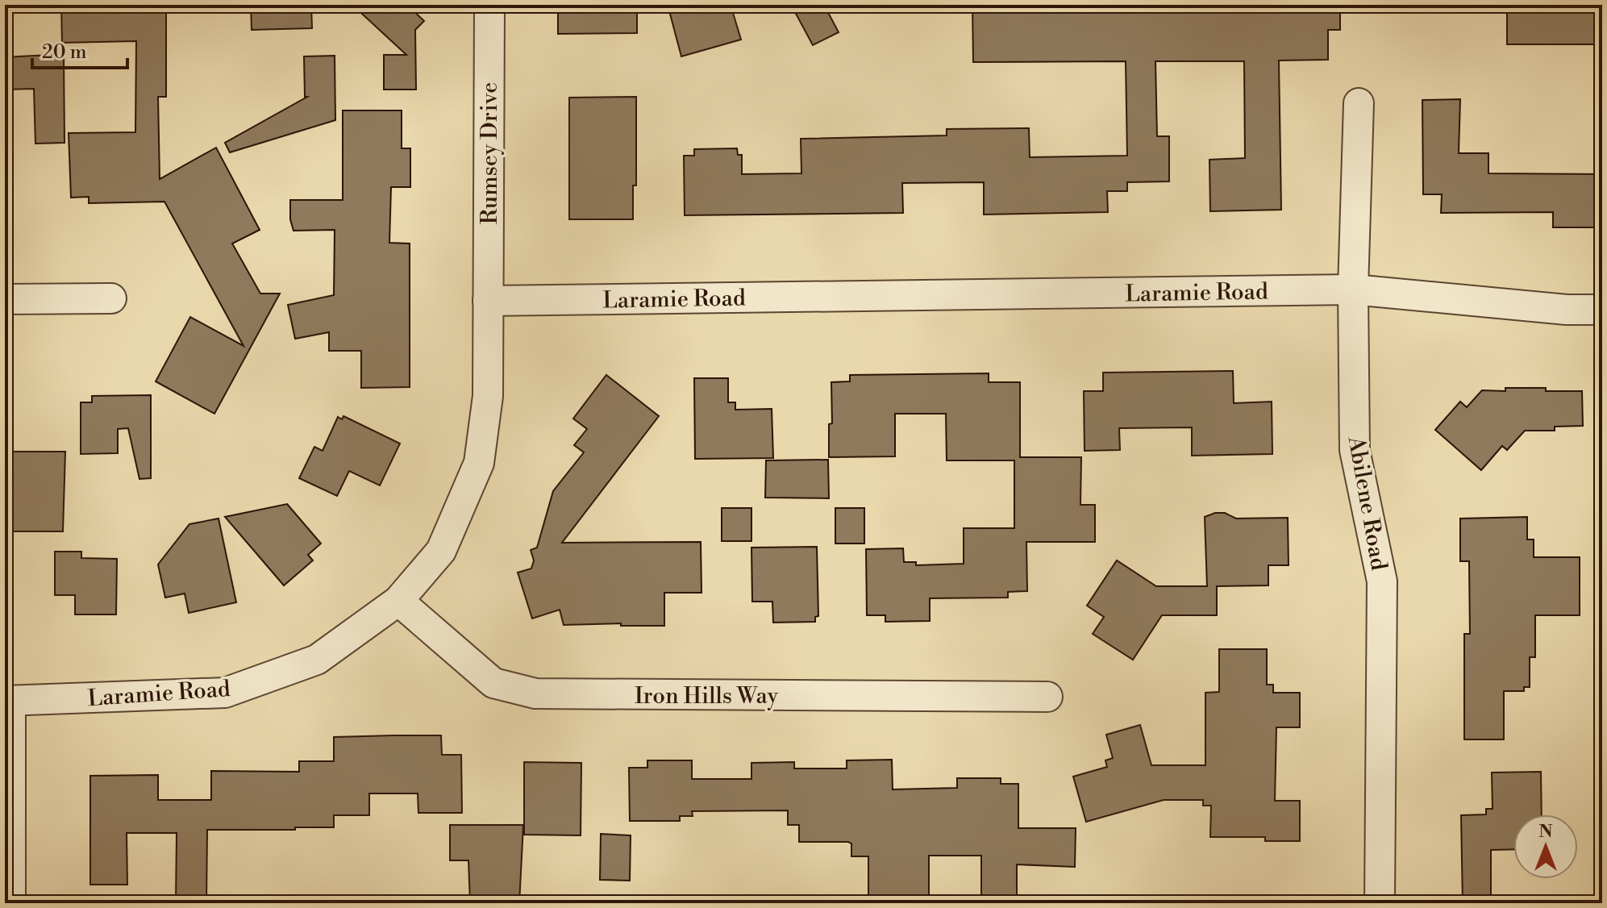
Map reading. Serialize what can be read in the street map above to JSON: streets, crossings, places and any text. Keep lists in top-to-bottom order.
{
  "streets": {
    "street": [
      "Rumsey Drive",
      "Laramie Road",
      "Abilene Road",
      "Iron Hills Way"
    ]
  },
  "crossings": [
    ["Rumsey Drive", "Laramie Road"],
    ["Laramie Road", "Abilene Road"],
    ["Laramie Road", "Iron Hills Way"]
  ],
  "scale_bar": "20 m",
  "north": "top"
}
